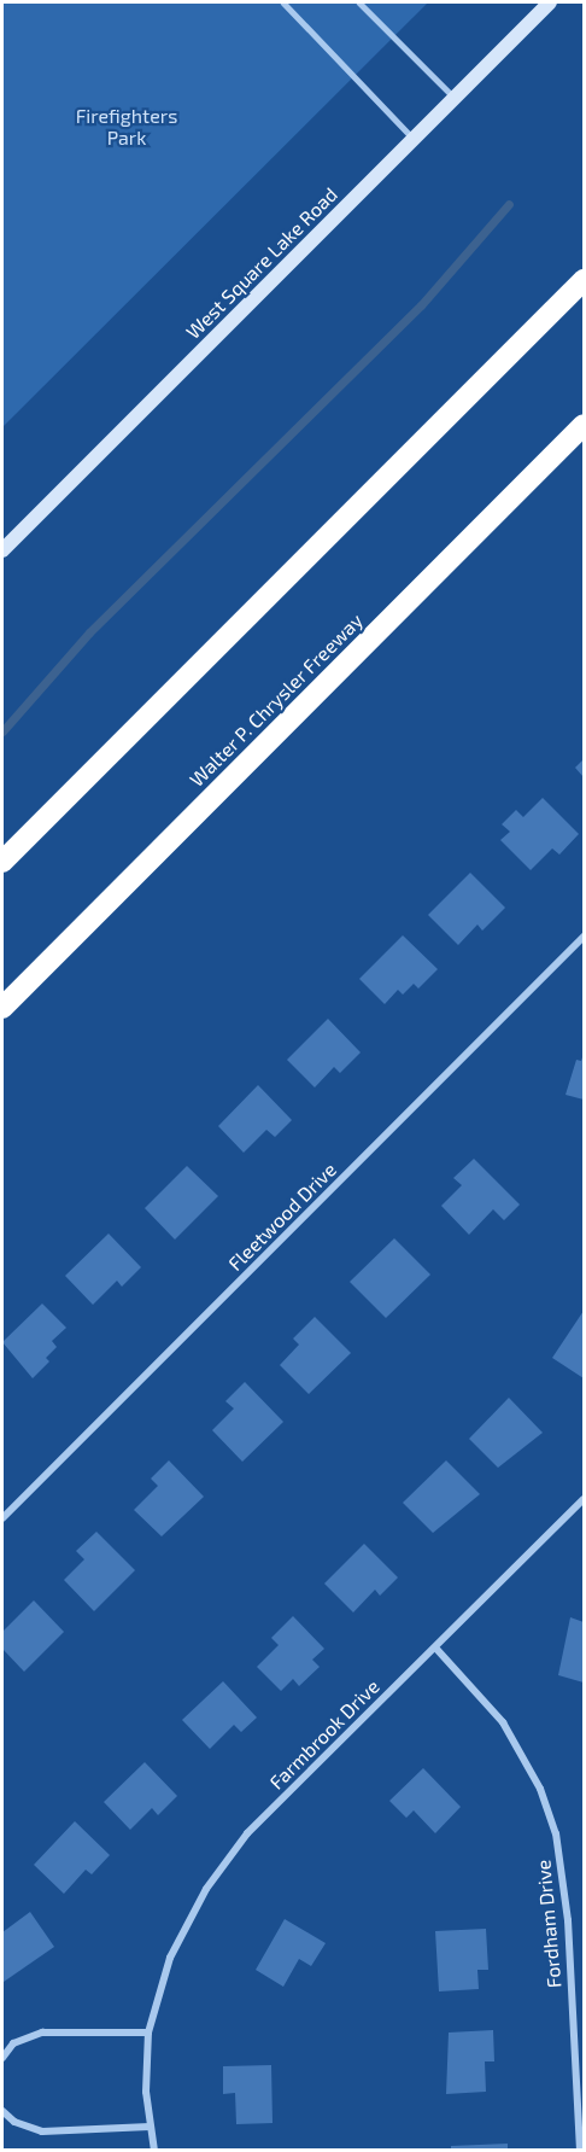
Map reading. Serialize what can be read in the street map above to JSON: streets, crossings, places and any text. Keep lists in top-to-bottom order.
{
  "streets": {
    "highway": ["Walter P. Chrysler Freeway"],
    "main road": ["West Square Lake Road"],
    "street": ["Fleetwood Drive", "Farmbrook Drive", "Fordham Drive"]
  },
  "crossings": [
    ["Farmbrook Drive", "Fordham Drive"]
  ],
  "parks": ["Firefighters Park"]
}
